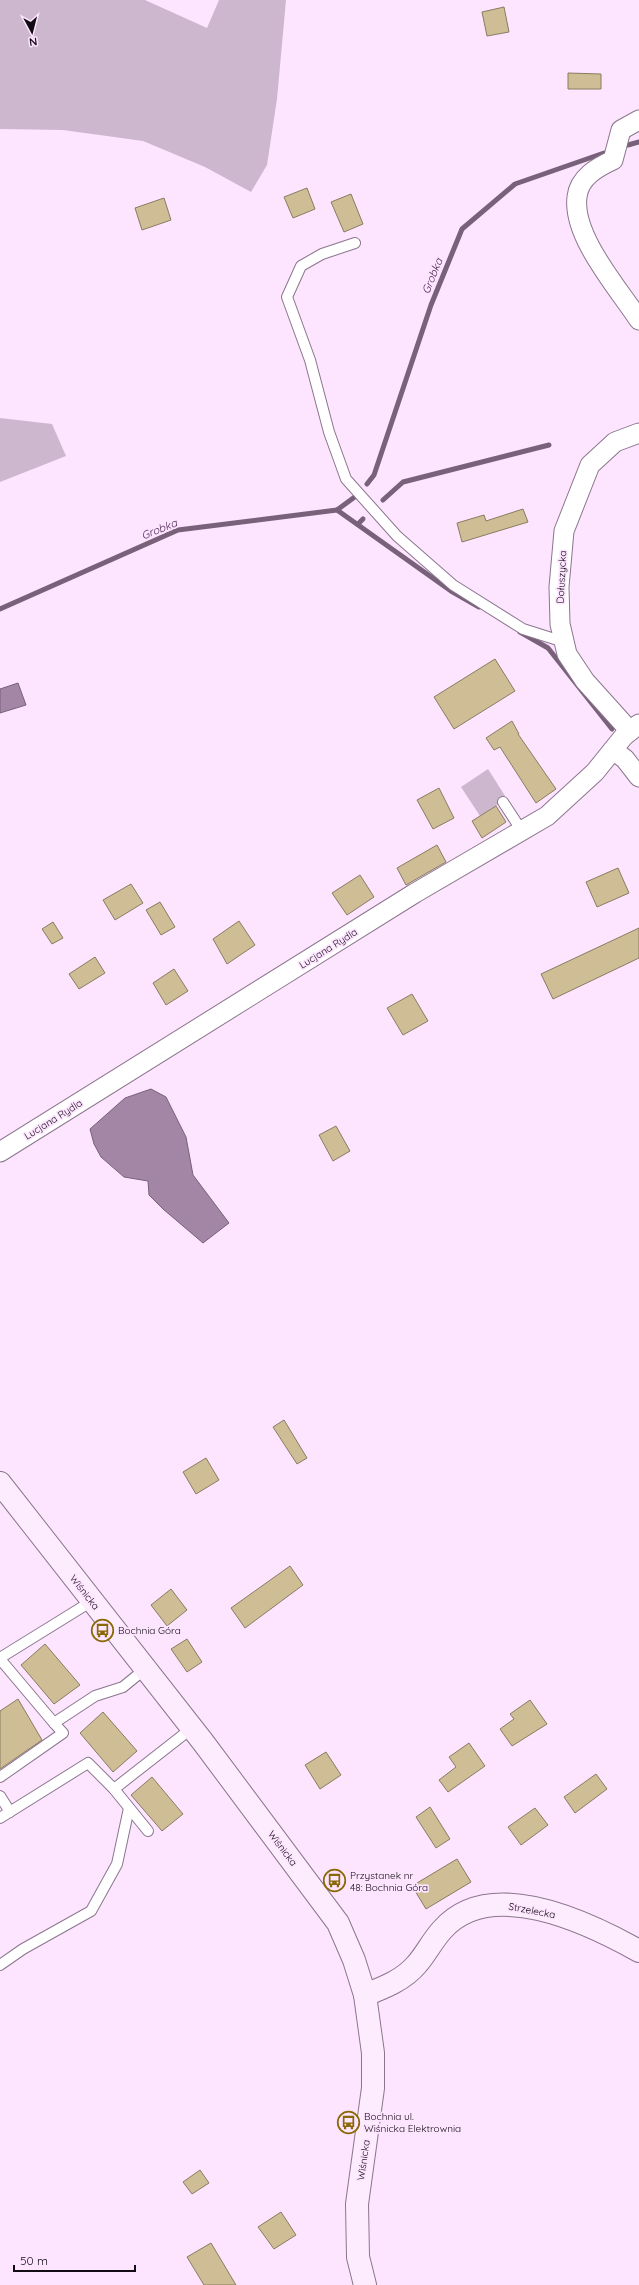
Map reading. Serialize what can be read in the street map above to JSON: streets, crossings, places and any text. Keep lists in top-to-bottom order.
{
  "streets": {
    "main road": ["Wiśnicka", "Strzelecka"],
    "street": ["Dołuszycka", "Lucjana Rydla"]
  },
  "crossings": [
    ["Dołuszycka", "Lucjana Rydla"],
    ["Wiśnicka", "Strzelecka"]
  ],
  "water": ["Grobka"],
  "places": {
    "bus stop": ["Bochnia Góra", "Przystanek nr 48: Bochnia Góra", "Bochnia ul. Wiśnicka Elektrownia"]
  },
  "scale_bar": "50 m",
  "north": "bottom"
}
